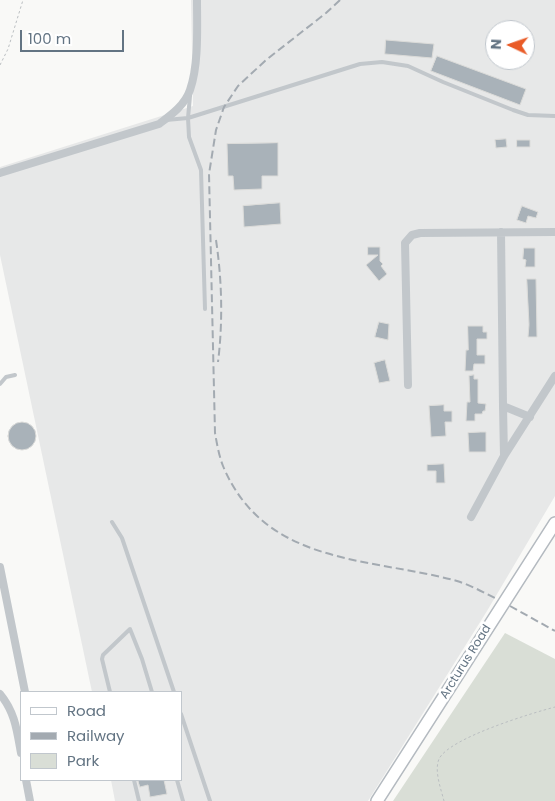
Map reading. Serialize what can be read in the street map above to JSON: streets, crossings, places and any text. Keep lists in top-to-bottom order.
{
  "streets": {
    "main road": ["Arcturus Road"]
  },
  "legend": ["Road", "Railway", "Park"],
  "scale_bar": "100 m",
  "north": "left"
}
